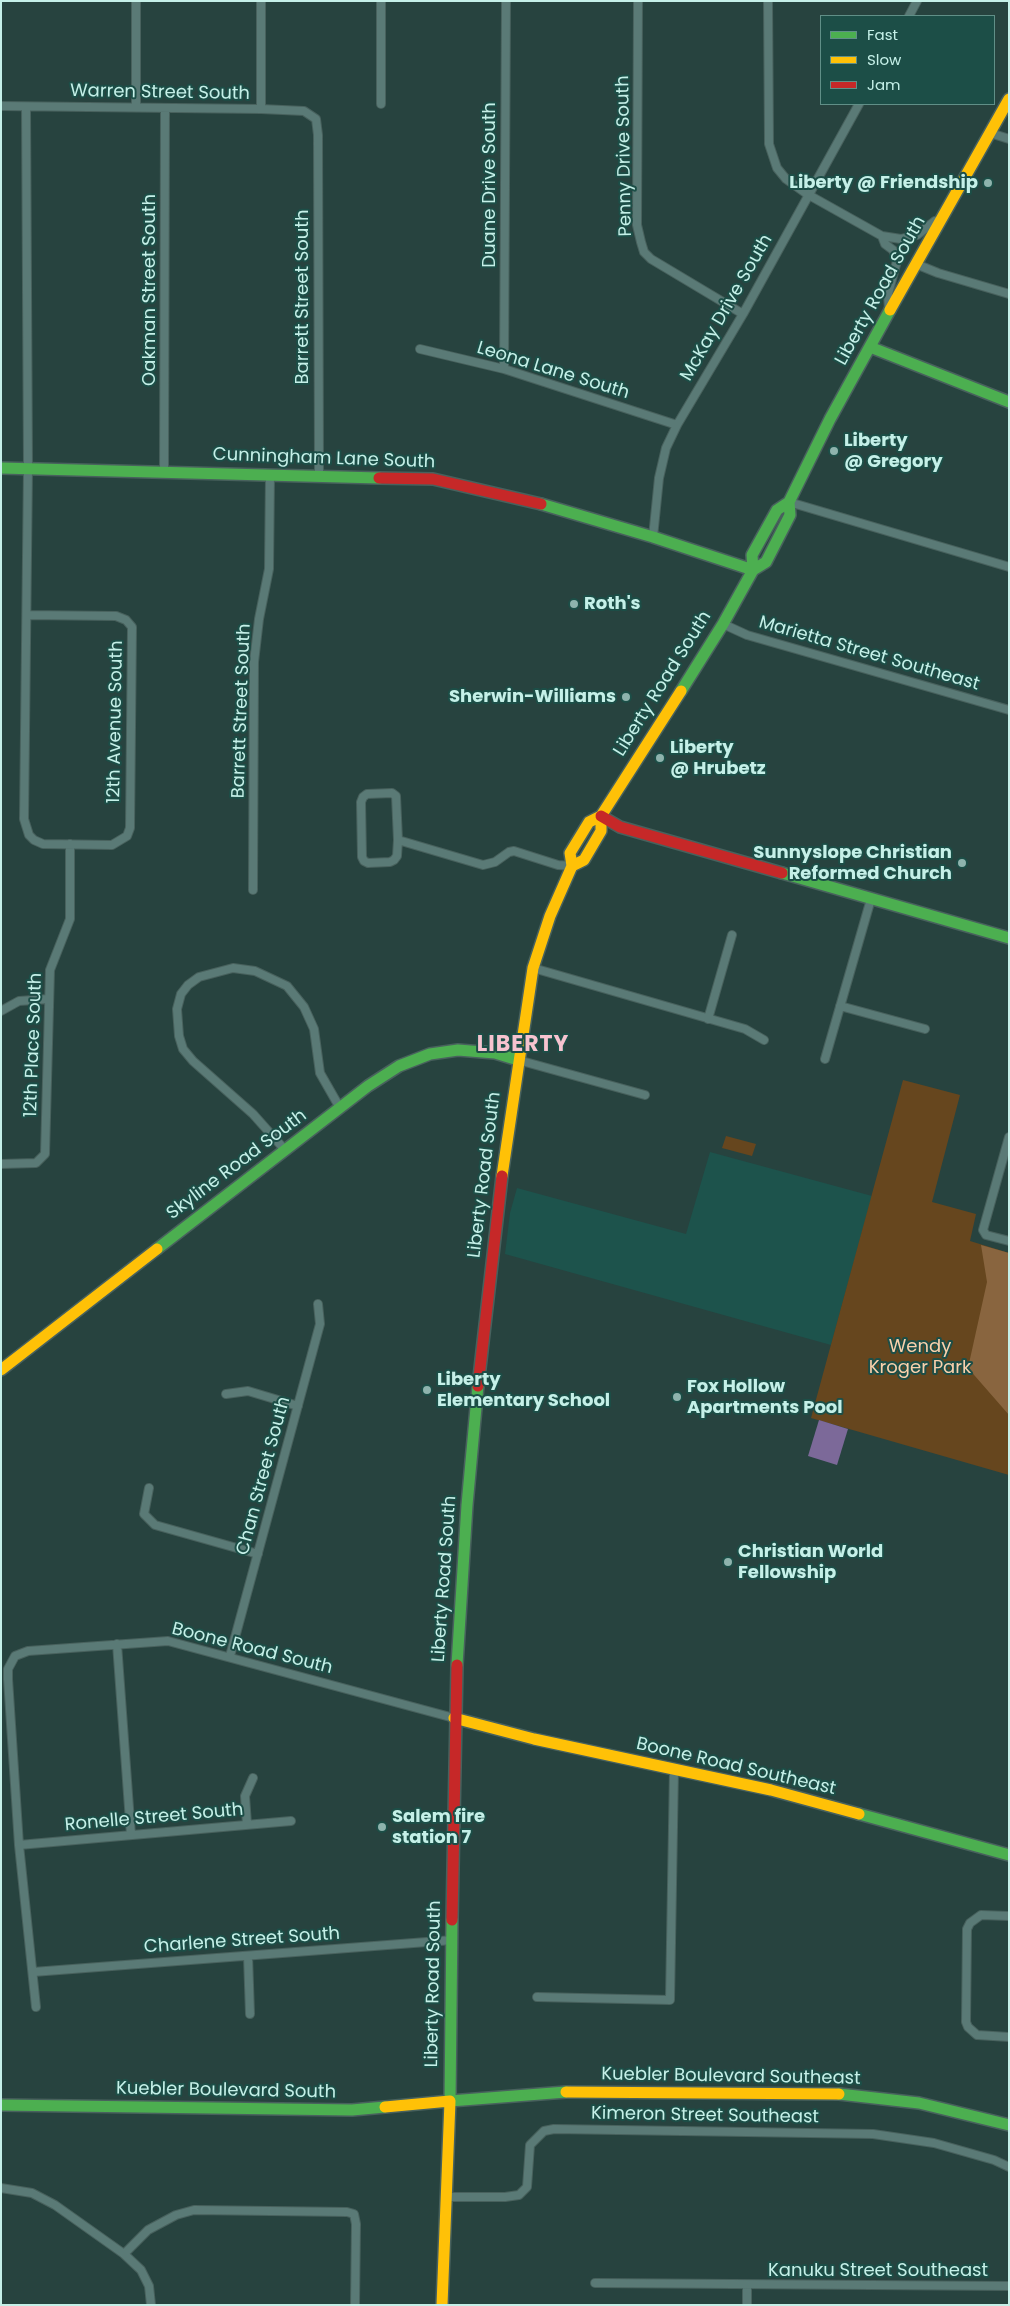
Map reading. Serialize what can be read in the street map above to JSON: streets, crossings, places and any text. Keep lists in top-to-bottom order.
{
  "streets": {
    "main road": [
      "Liberty Road South",
      "Cunningham Lane South",
      "Skyline Road South",
      "Boone Road Southeast",
      "Kuebler Boulevard Southeast",
      "Kuebler Boulevard South"
    ],
    "street": [
      "Warren Street South",
      "Penny Drive South",
      "Duane Drive South",
      "Oakman Street South",
      "Barrett Street South",
      "McKay Drive South",
      "Leona Lane South",
      "Marietta Street Southeast",
      "12th Avenue South",
      "12th Place South",
      "Chan Street South",
      "Boone Road South",
      "Ronelle Street South",
      "Charlene Street South",
      "Kimeron Street Southeast",
      "Kanuku Street Southeast"
    ]
  },
  "crossings": [
    ["Warren Street South", "Oakman Street South"],
    ["Warren Street South", "Barrett Street South"],
    ["Penny Drive South", "McKay Drive South"],
    ["Duane Drive South", "Leona Lane South"],
    ["Oakman Street South", "Cunningham Lane South"],
    ["Liberty Road South", "Cunningham Lane South"],
    ["Liberty Road South", "Marietta Street Southeast"],
    ["Liberty Road South", "Skyline Road South"],
    ["Liberty Road South", "Boone Road South"],
    ["Liberty Road South", "Boone Road Southeast"],
    ["Liberty Road South", "Charlene Street South"],
    ["Liberty Road South", "Kuebler Boulevard Southeast"],
    ["Liberty Road South", "Kuebler Boulevard South"],
    ["Liberty Road South", "Kimeron Street Southeast"],
    ["Barrett Street South", "Cunningham Lane South"],
    ["McKay Drive South", "Leona Lane South"],
    ["McKay Drive South", "Cunningham Lane South"],
    ["12th Avenue South", "12th Place South"],
    ["Chan Street South", "Boone Road South"],
    ["Boone Road South", "Boone Road Southeast"],
    ["Boone Road South", "Ronelle Street South"],
    ["Kuebler Boulevard Southeast", "Kuebler Boulevard South"]
  ],
  "districts": ["LIBERTY"],
  "parks": ["Wendy Kroger Park"],
  "places": [
    "Liberty @ Friendship",
    "Liberty @ Gregory",
    "Roth's",
    "Sherwin-Williams",
    "Liberty @ Hrubetz",
    "Sunnyslope Christian Reformed Church",
    "Liberty Elementary School",
    "Fox Hollow Apartments Pool",
    "Christian World Fellowship",
    "Salem fire station 7"
  ],
  "legend": ["Fast", "Slow", "Jam"]
}
